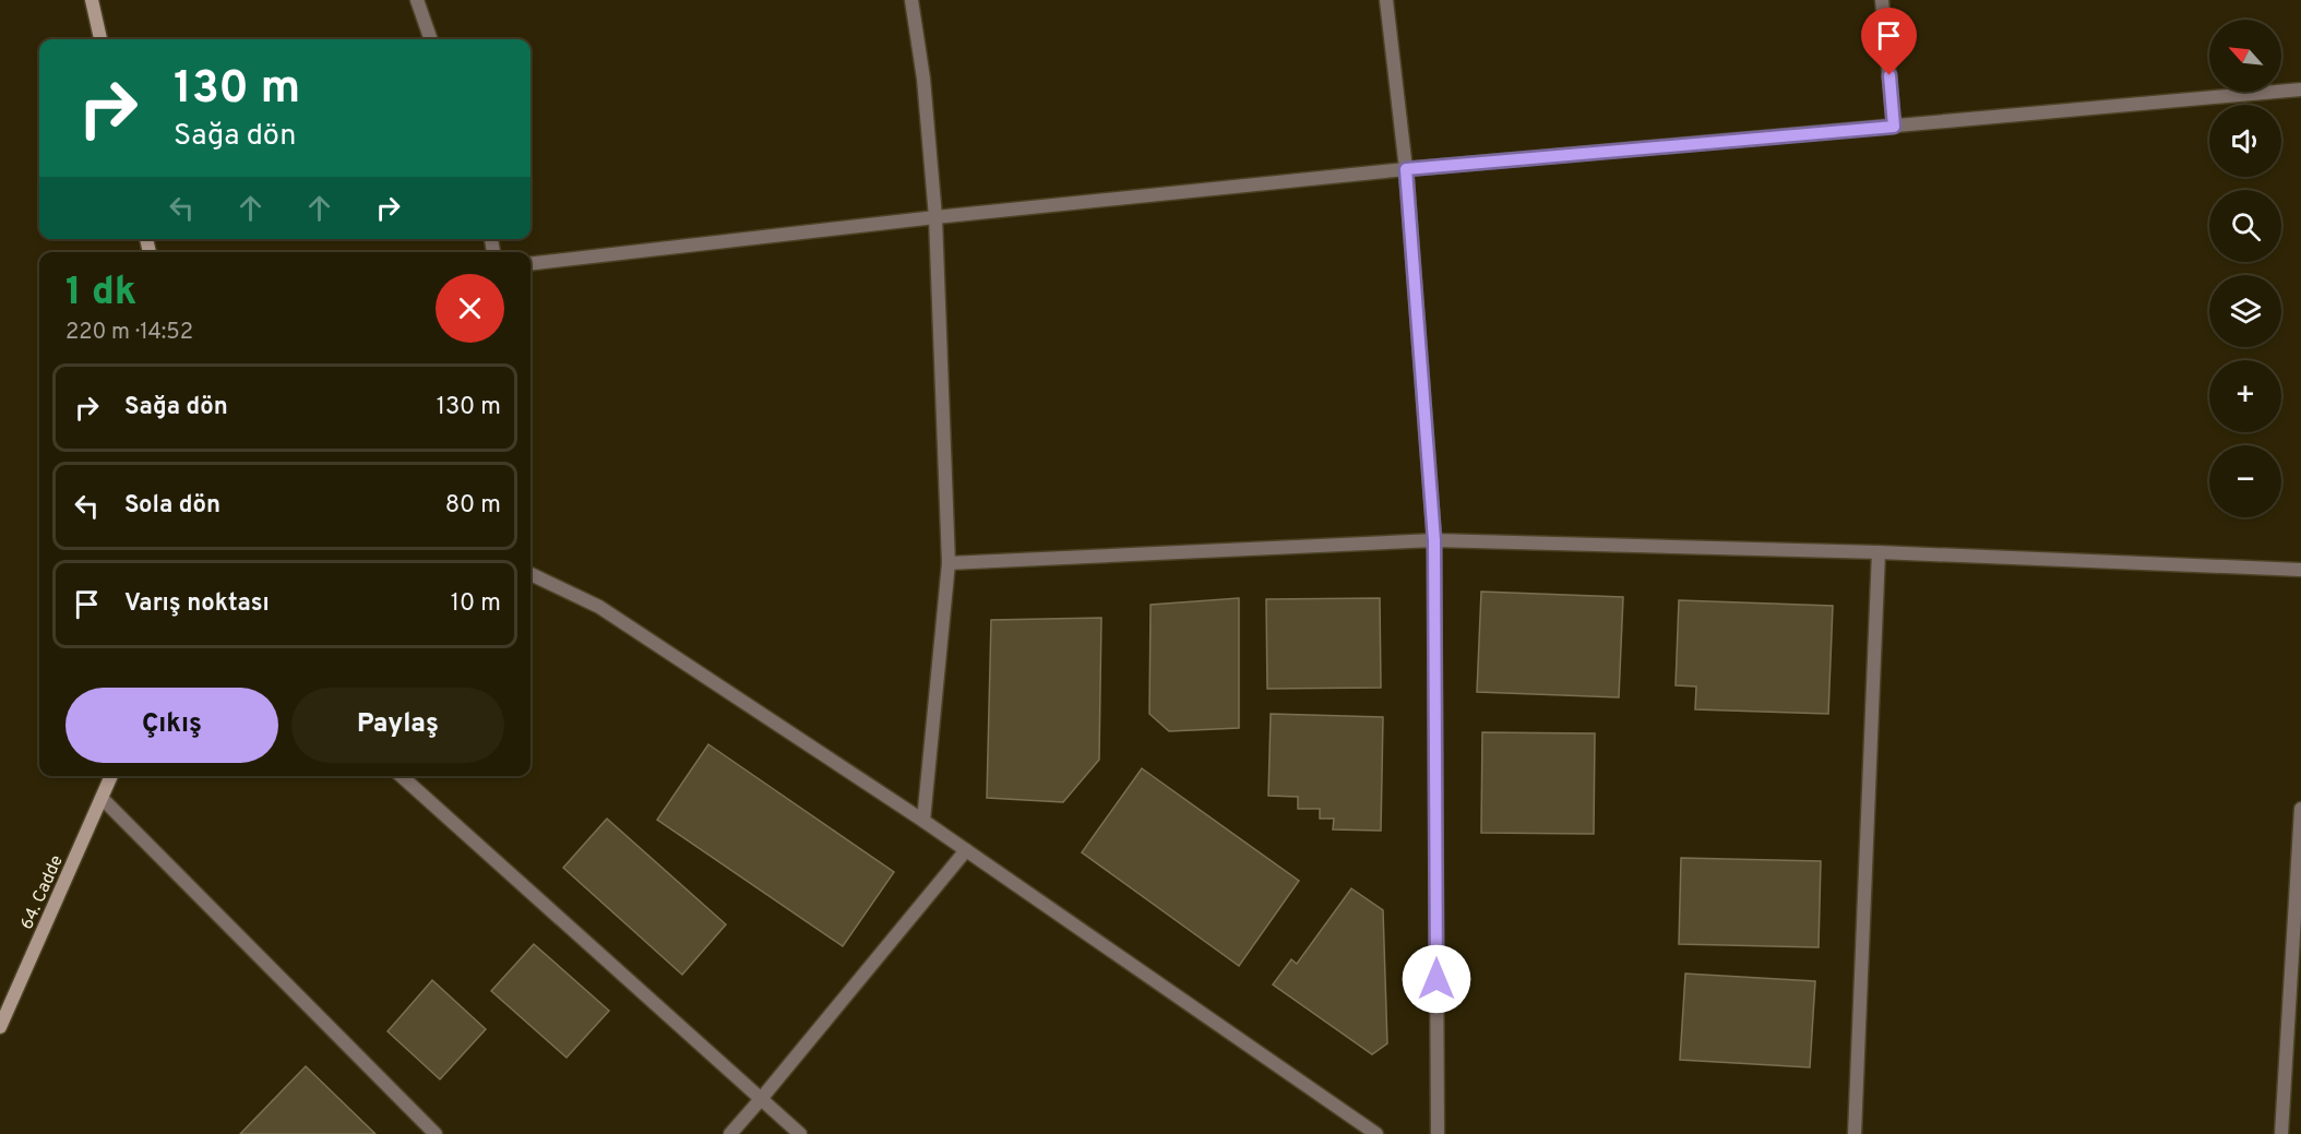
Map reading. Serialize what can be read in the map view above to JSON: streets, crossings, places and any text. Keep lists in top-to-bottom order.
{
  "streets": {
    "main road": ["64. Cadde"]
  },
  "north": "top left",
  "page": {
    "map_buttons": ["+", "−"],
    "turn": ["130 m", "Sağa dön"],
    "heading": ["1 dk", "220 m · 14:52"],
    "list": [
      {
        "name": "Sağa dön",
        "value": "130 m"
      },
      {
        "name": "Sola dön",
        "value": "80 m"
      },
      {
        "name": "Varış noktası",
        "value": "10 m"
      }
    ],
    "buttons": ["Çıkış", "Paylaş"]
  }
}
